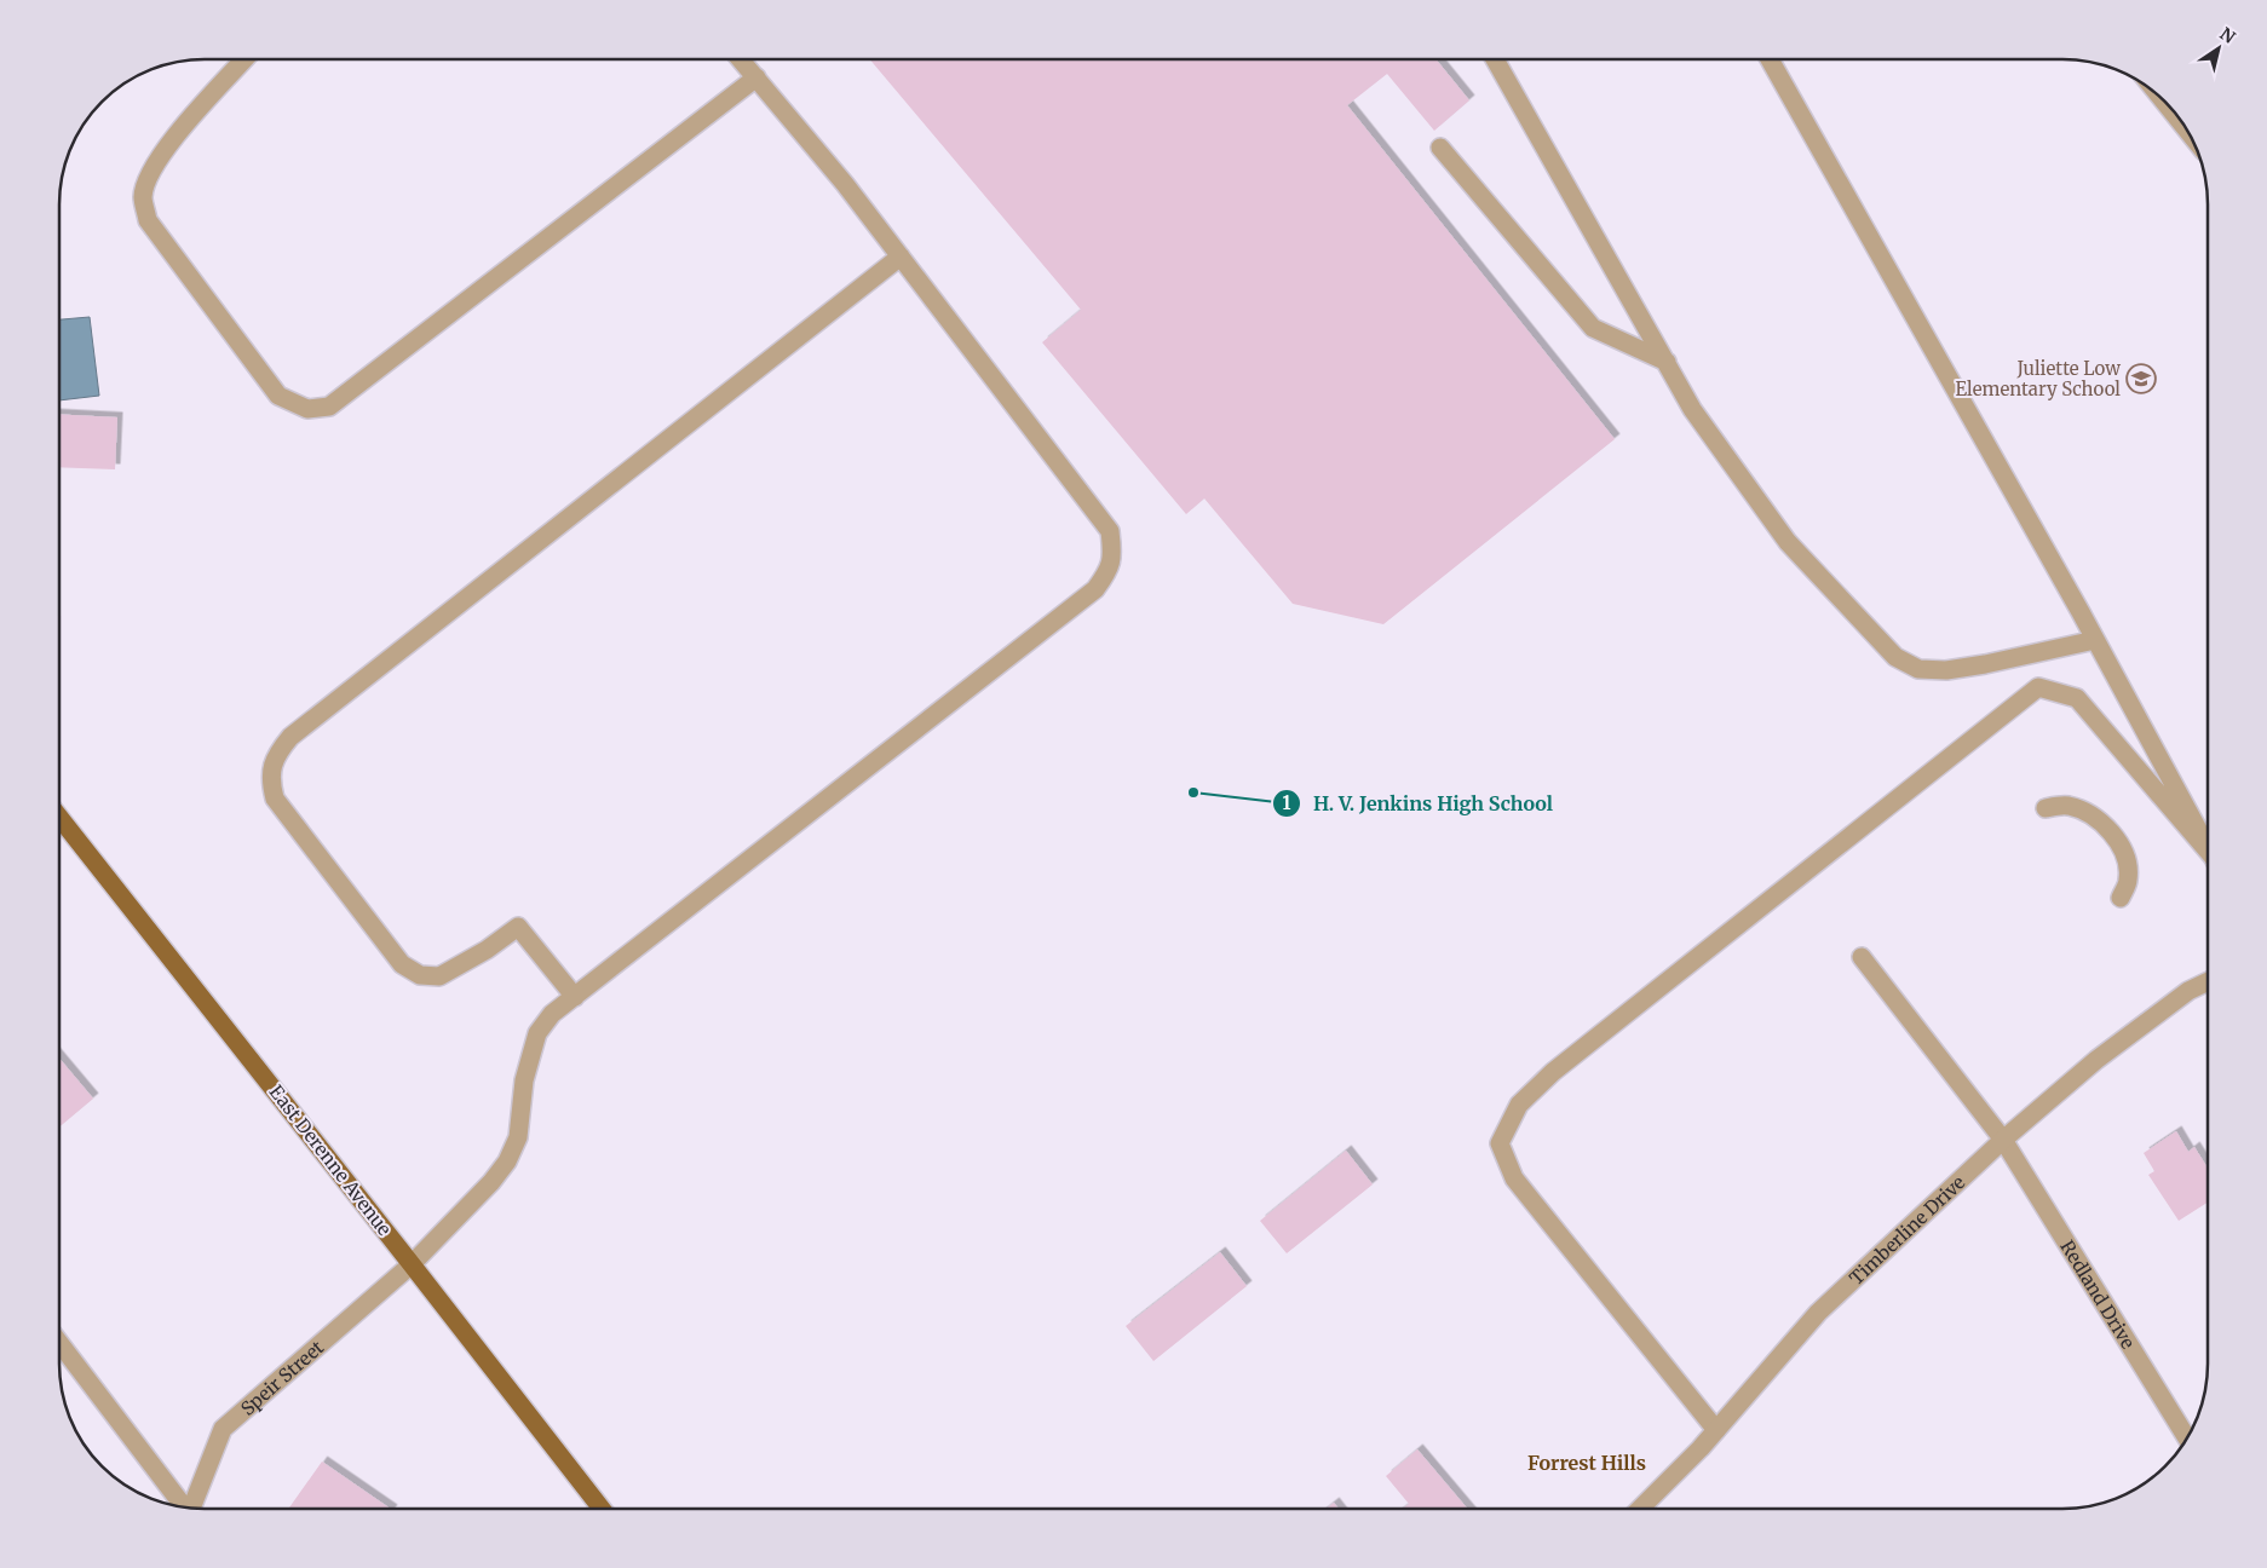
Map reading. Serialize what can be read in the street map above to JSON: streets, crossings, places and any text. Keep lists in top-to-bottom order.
{
  "streets": {
    "main road": ["East Derenne Avenue"],
    "street": ["Timberline Drive", "Redland Drive", "Speir Street"]
  },
  "crossings": [
    ["East Derenne Avenue", "Speir Street"],
    ["Timberline Drive", "Redland Drive"]
  ],
  "districts": ["Forrest Hills"],
  "places": {
    "school or university": ["Juliette Low Elementary School"],
    "other": ["H. V. Jenkins High School"]
  },
  "north": "top right"
}
